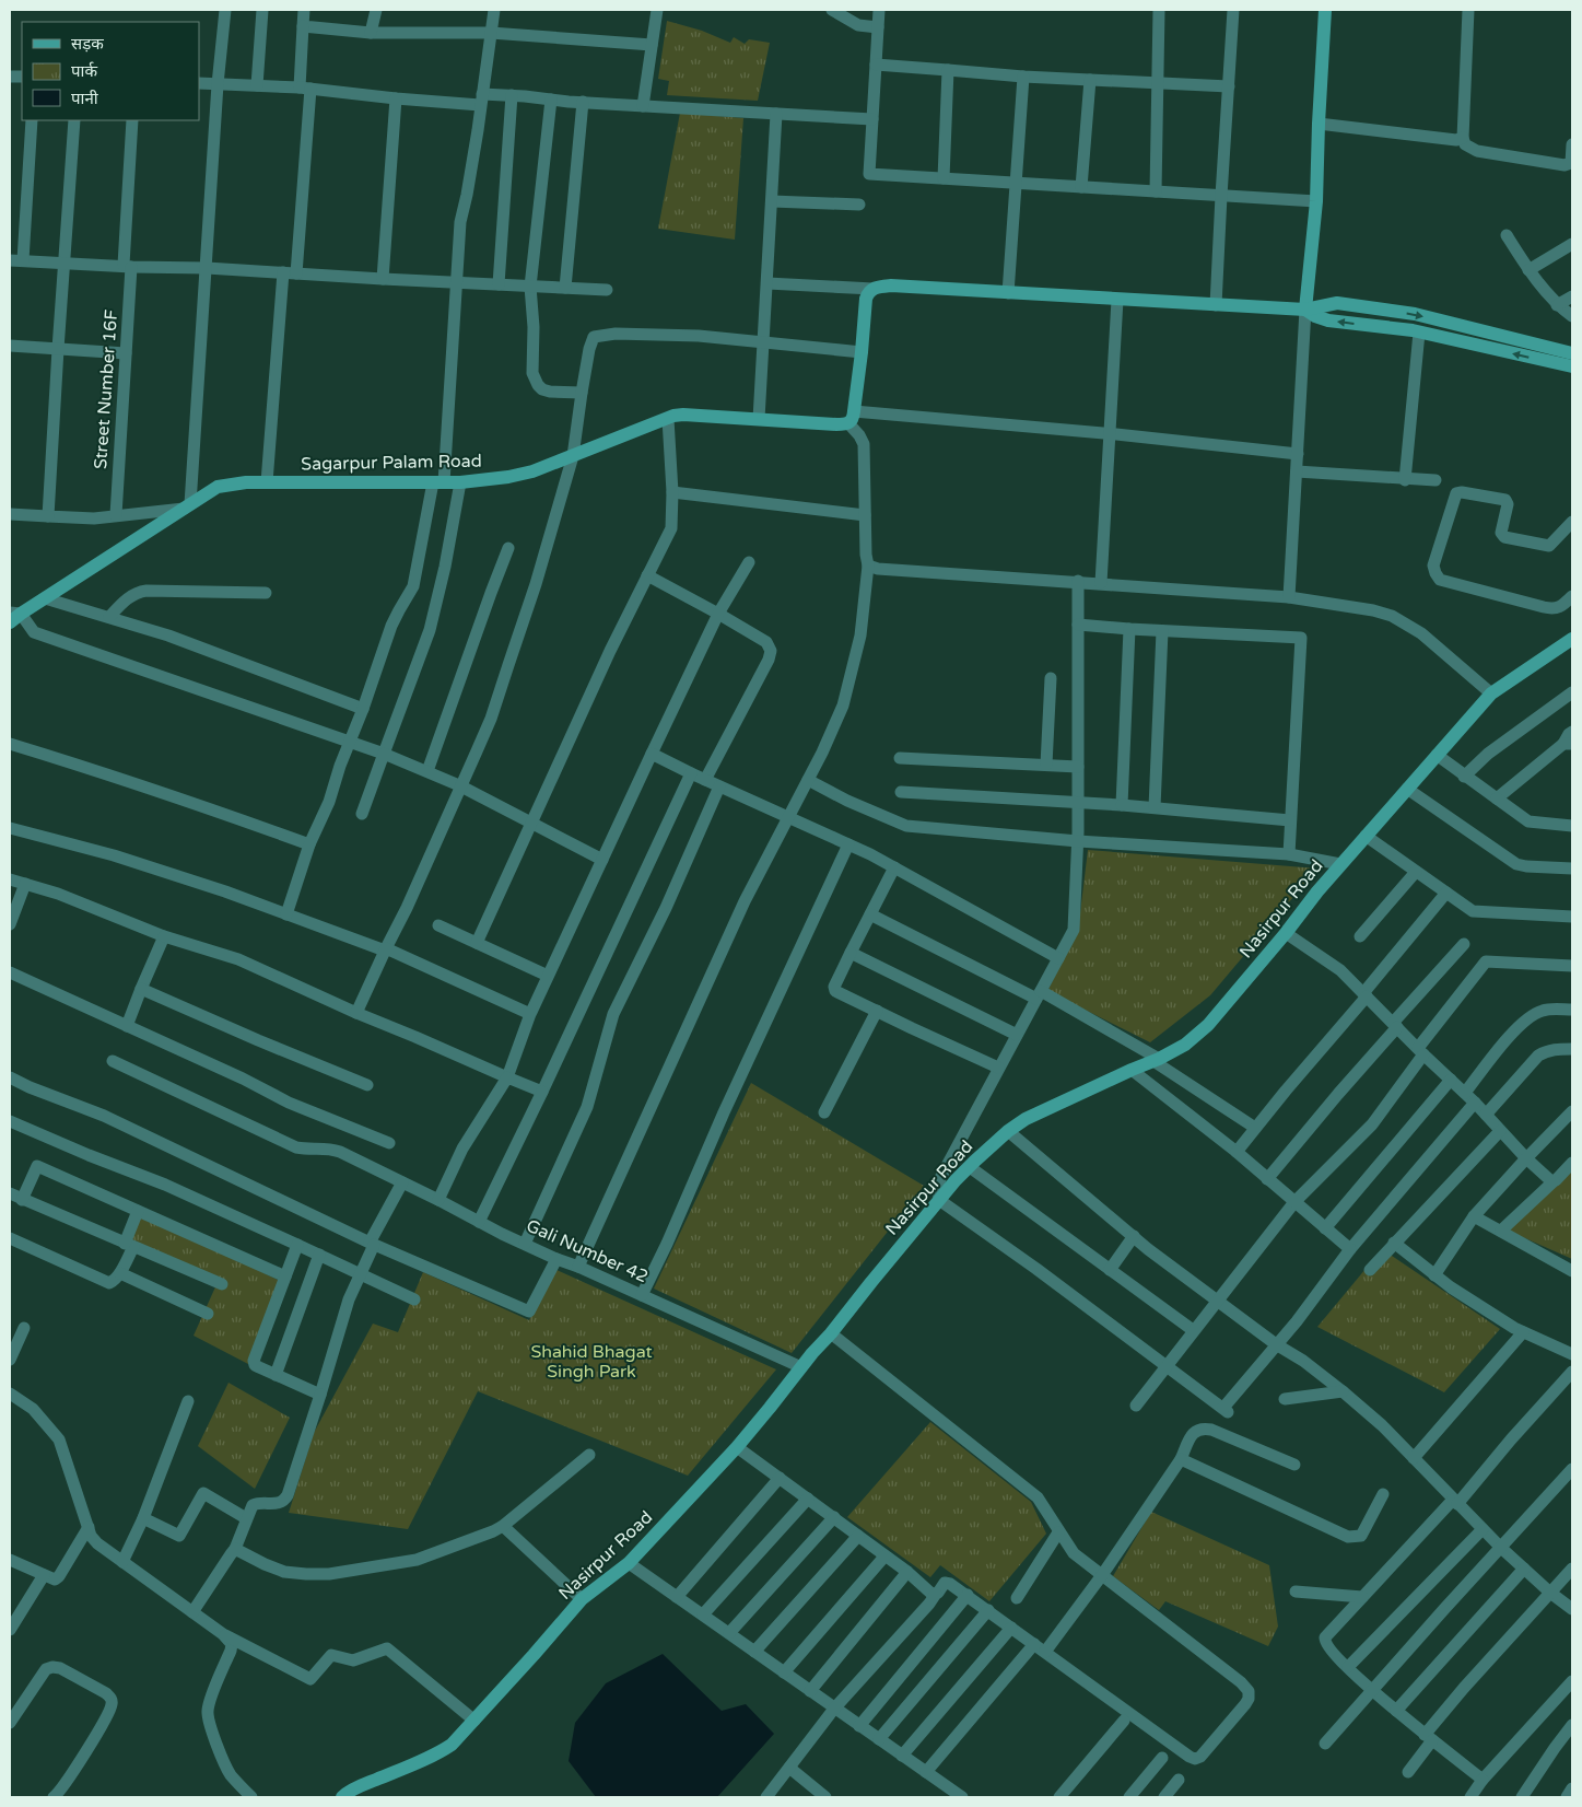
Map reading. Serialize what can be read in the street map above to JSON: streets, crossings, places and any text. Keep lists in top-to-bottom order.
{
  "streets": {
    "street": [
      "Street Number 16F",
      "Sagarpur Palam Road",
      "Nasirpur Road",
      "Gali Number 42"
    ]
  },
  "crossings": [
    ["Nasirpur Road", "Gali Number 42"]
  ],
  "parks": ["Shahid Bhagat Singh Park"],
  "legend": ["सड़क", "पार्क", "पानी"]
}
